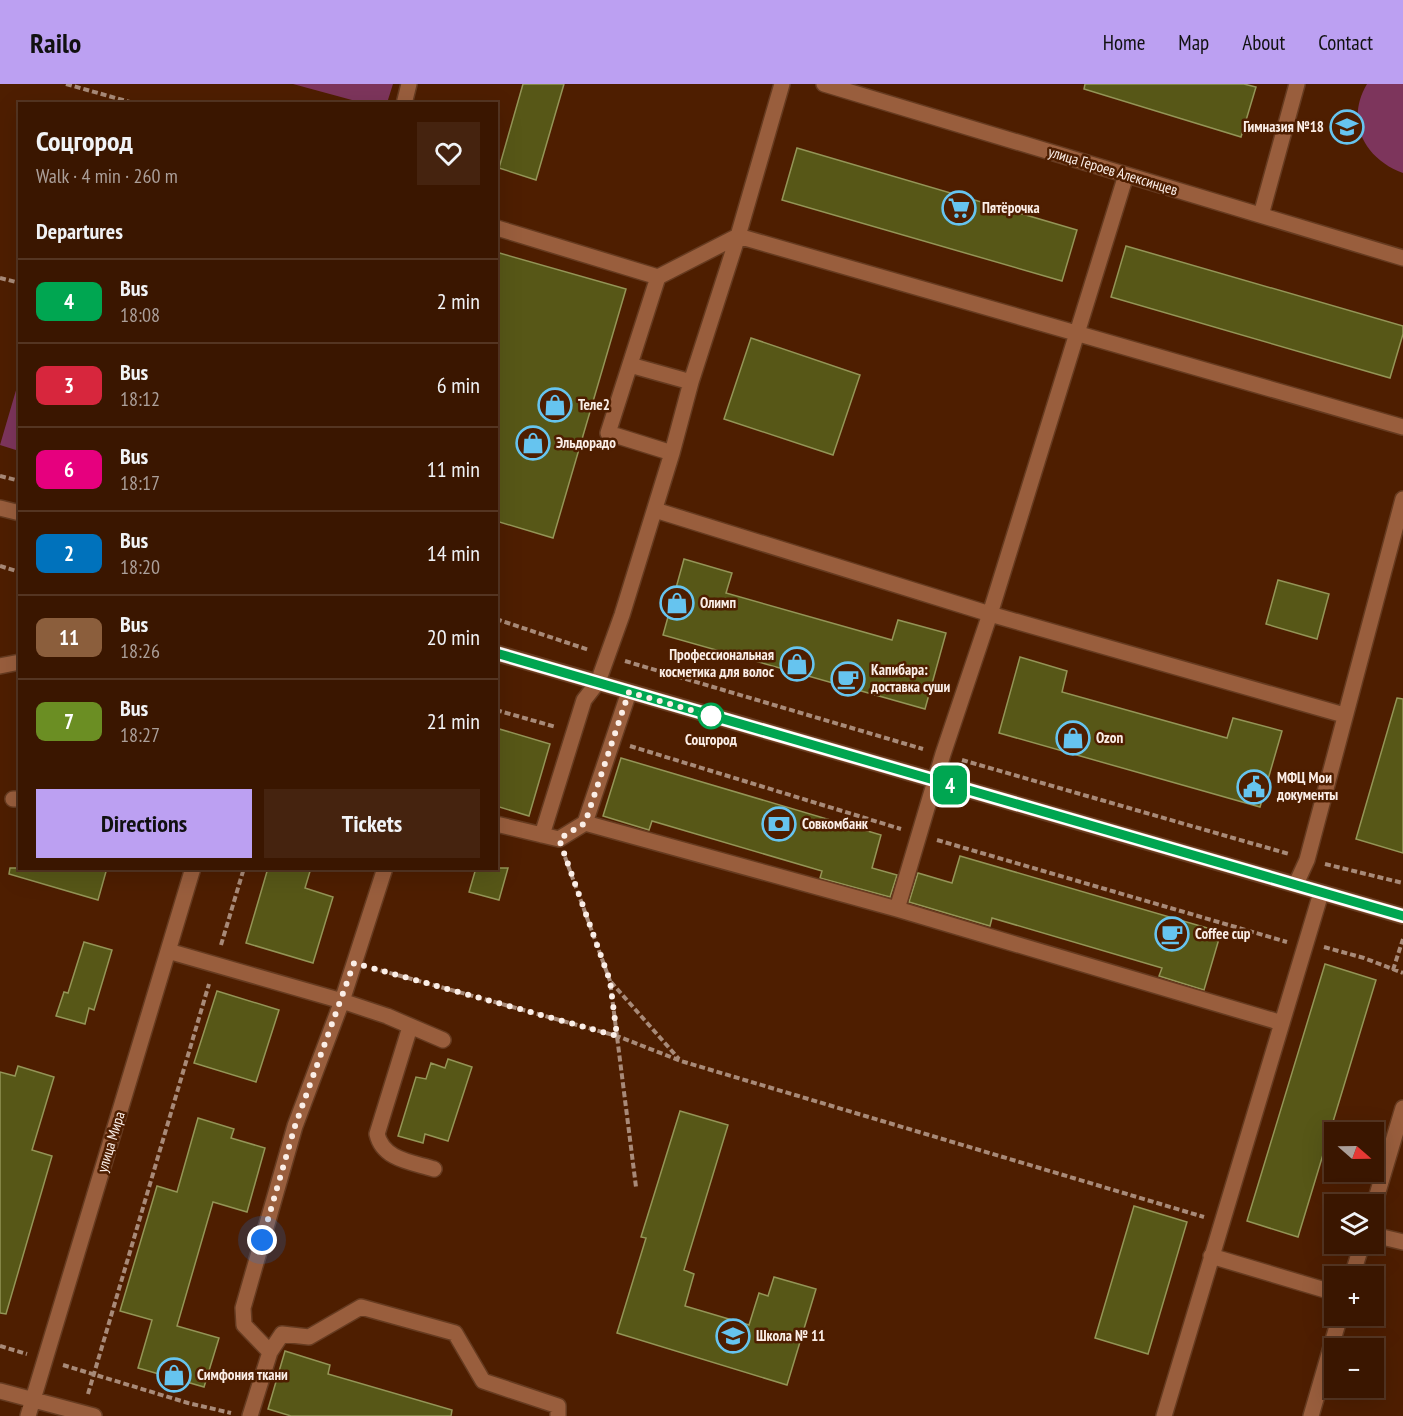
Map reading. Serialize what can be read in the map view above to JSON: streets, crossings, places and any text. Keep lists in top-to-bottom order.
{
  "streets": {
    "street": ["улица Героев Алексинцев", "улица Мира"]
  },
  "places": {
    "school or university": ["Гимназия №18", "Школа № 11"],
    "supermarket": ["Пятёрочка"],
    "shop": [
      "Теле2",
      "Эльдорадо",
      "Олимп",
      "Профессиональная косметика для волос",
      "Ozon",
      "Симфония ткани"
    ],
    "cafe": ["Капибара: доставка суши", "Coffee cup"],
    "other": ["Соцгород"],
    "public building": ["МФЦ Мои документы"],
    "bank": ["Совкомбанк"]
  },
  "lines": ["bus line 4"],
  "north": "right",
  "page": {
    "header": "Railo",
    "nav": [
      "Home",
      "Map",
      "About",
      "Contact"
    ],
    "on_map": "4",
    "heading": [
      ["Соцгород", "Walk · 4 min · 260 m"],
      "Departures"
    ],
    "list": [
      {
        "mark": "4",
        "name": "Bus",
        "note": "18:08",
        "value": "2 min"
      },
      {
        "mark": "3",
        "name": "Bus",
        "note": "18:12",
        "value": "6 min"
      },
      {
        "mark": "6",
        "name": "Bus",
        "note": "18:17",
        "value": "11 min"
      },
      {
        "mark": "2",
        "name": "Bus",
        "note": "18:20",
        "value": "14 min"
      },
      {
        "mark": "11",
        "name": "Bus",
        "note": "18:26",
        "value": "20 min"
      },
      {
        "mark": "7",
        "name": "Bus",
        "note": "18:27",
        "value": "21 min"
      }
    ],
    "buttons": ["Directions", "Tickets"],
    "map_buttons": ["+", "−"]
  }
}
